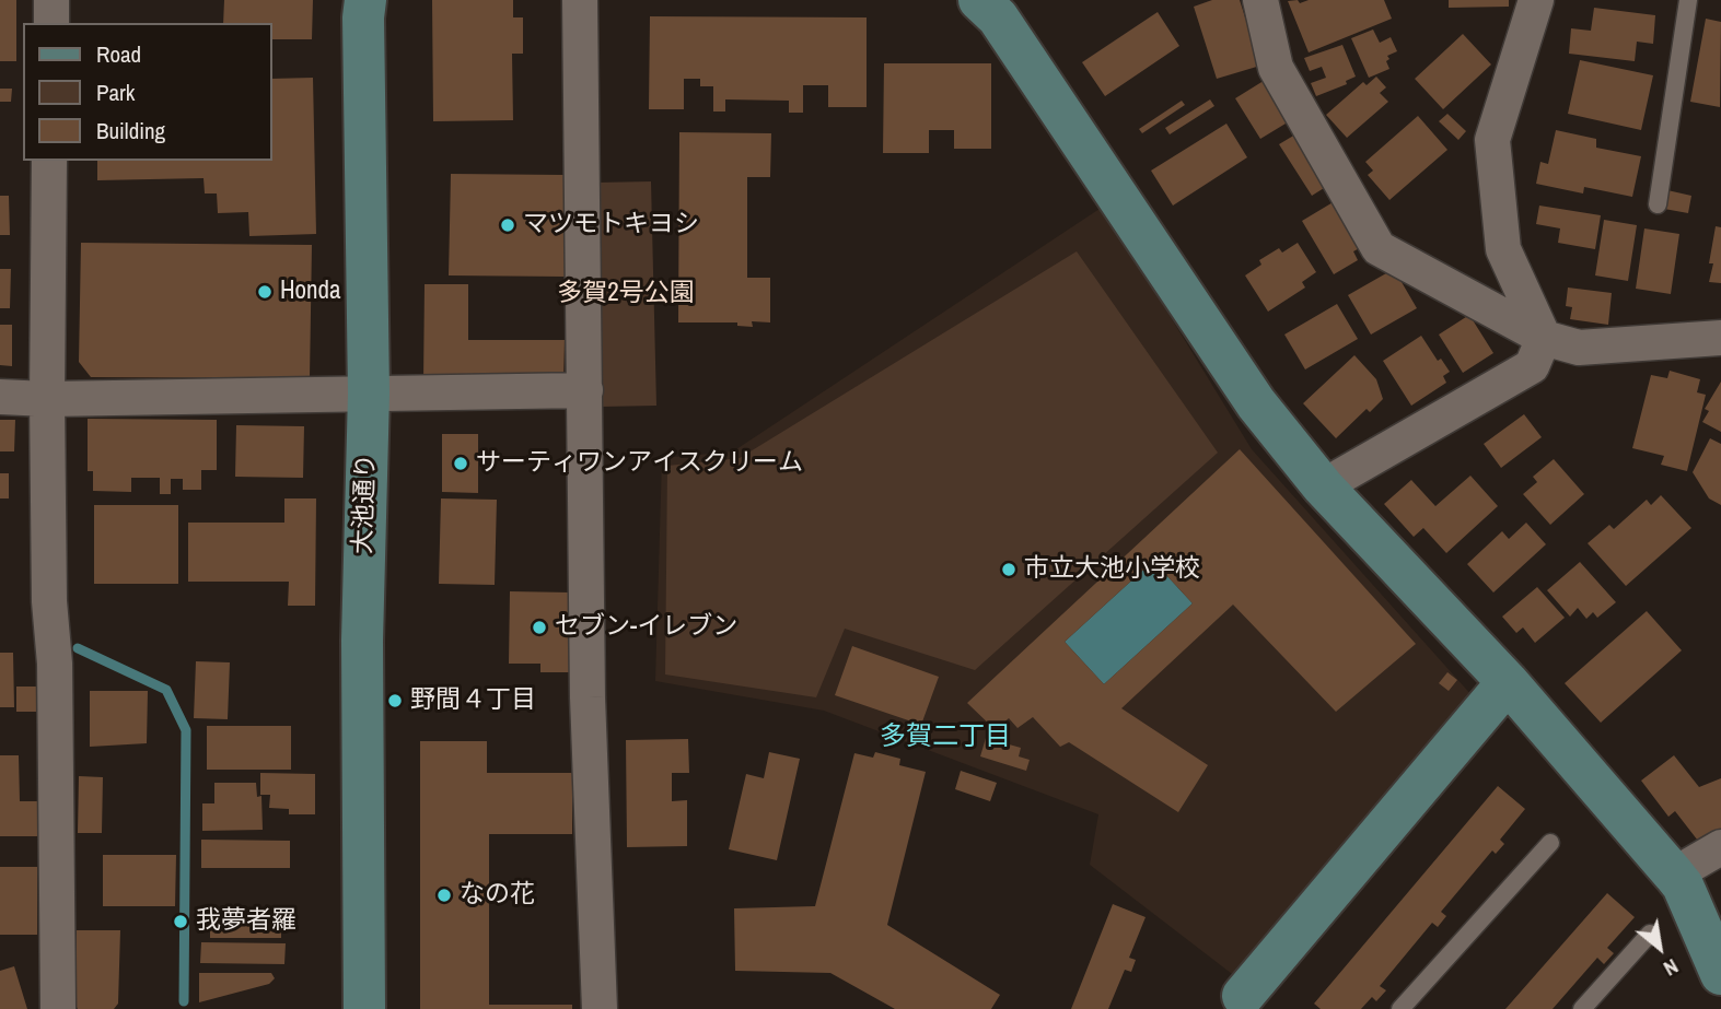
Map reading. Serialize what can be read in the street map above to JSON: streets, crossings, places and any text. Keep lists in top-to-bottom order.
{
  "streets": {
    "street": ["大池通り"]
  },
  "districts": ["多賀二丁目"],
  "parks": ["多賀2号公園"],
  "places": [
    "マツモトキヨシ",
    "Honda",
    "サーティワンアイスクリーム",
    "市立大池小学校",
    "セブン-イレブン",
    "野間４丁目",
    "なの花",
    "我夢者羅"
  ],
  "legend": ["Road", "Park", "Building"],
  "north": "bottom right"
}
